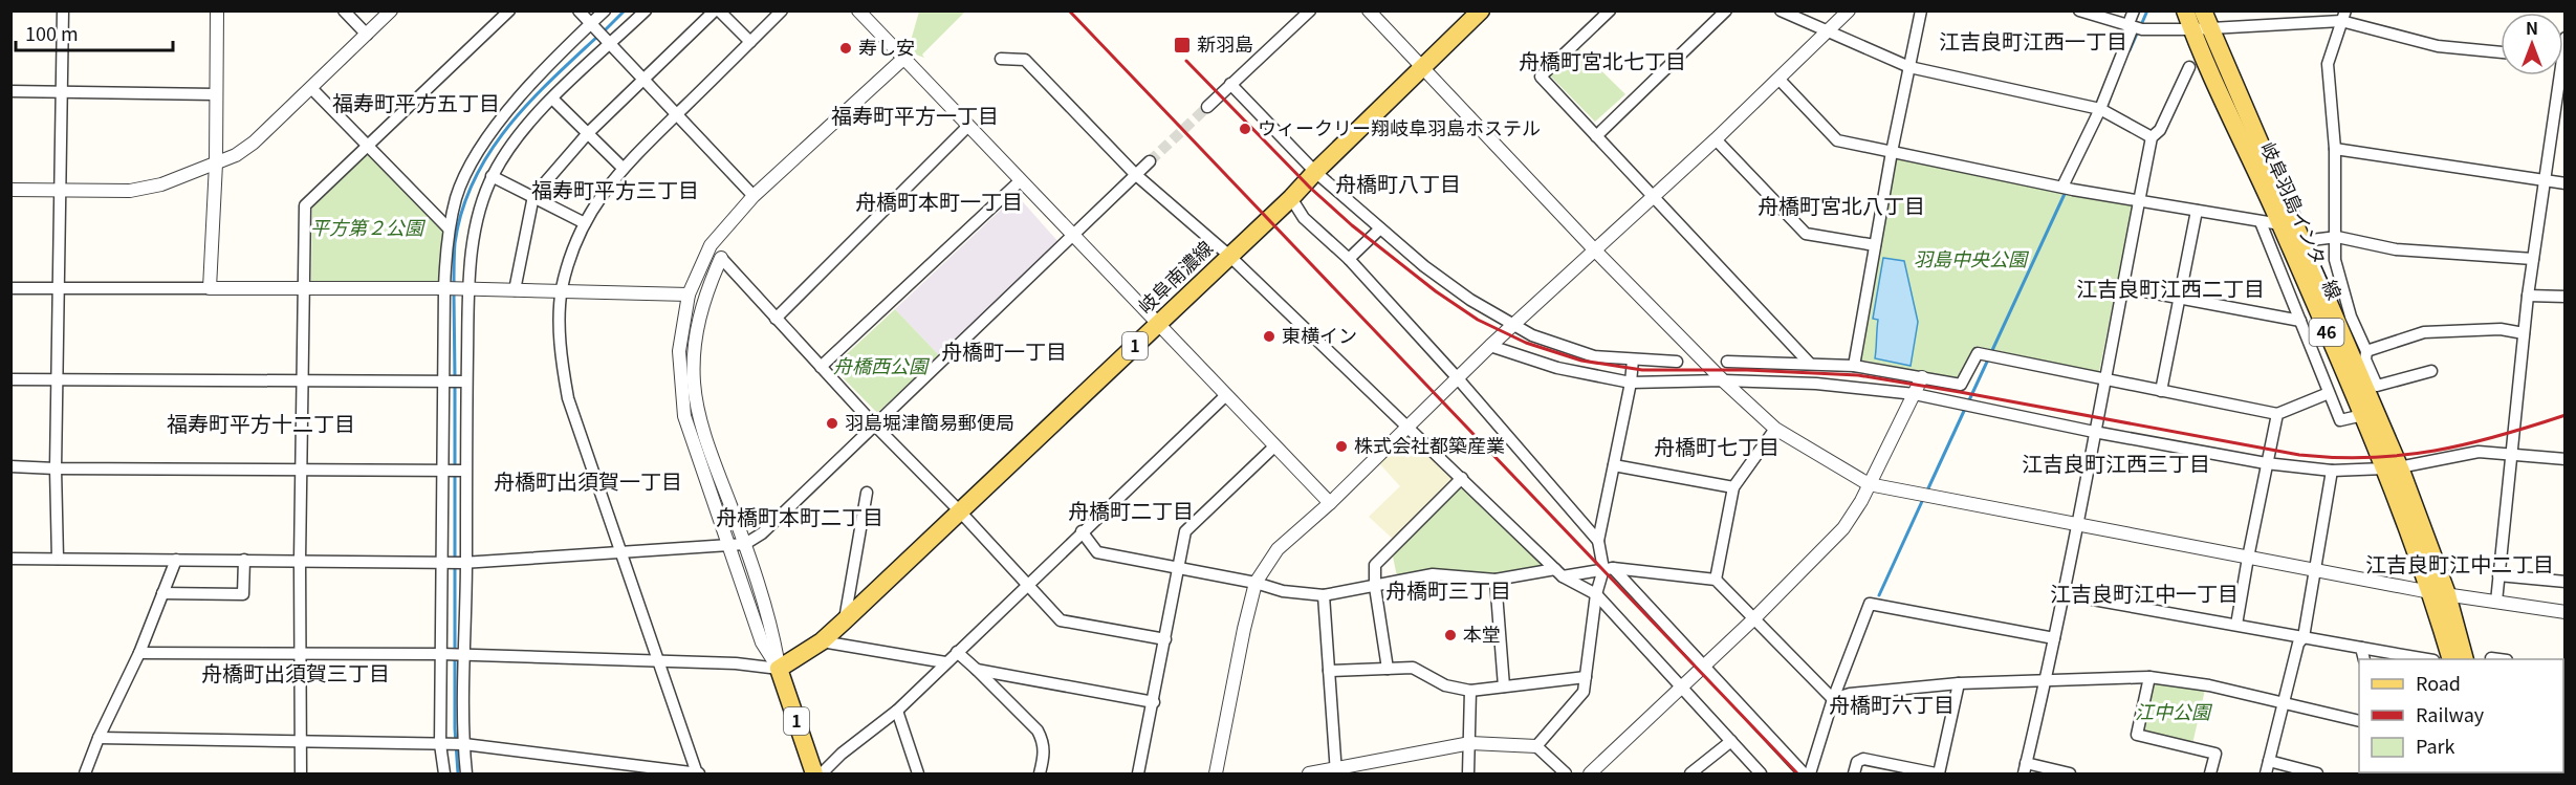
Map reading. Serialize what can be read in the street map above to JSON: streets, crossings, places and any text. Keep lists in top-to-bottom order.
{
  "streets": {
    "main road": [
      "岐阜羽島インター線",
      "岐阜南濃線",
      "46",
      "1"
    ]
  },
  "crossings": [
    ["岐阜南濃線", "1"]
  ],
  "districts": [
    "江吉良町江西一丁目",
    "舟橋町宮北七丁目",
    "福寿町平方五丁目",
    "福寿町平方一丁目",
    "舟橋町八丁目",
    "福寿町平方三丁目",
    "舟橋町本町一丁目",
    "舟橋町宮北八丁目",
    "江吉良町江西二丁目",
    "舟橋町一丁目",
    "福寿町平方十二丁目",
    "舟橋町七丁目",
    "江吉良町江西三丁目",
    "舟橋町出須賀一丁目",
    "舟橋町二丁目",
    "舟橋町本町二丁目",
    "江吉良町江中二丁目",
    "舟橋町三丁目",
    "江吉良町江中一丁目",
    "舟橋町出須賀三丁目",
    "舟橋町六丁目"
  ],
  "parks": [
    "平方第２公園",
    "羽島中央公園",
    "舟橋西公園",
    "江中公園"
  ],
  "places": {
    "transit": ["新羽島"],
    "other": [
      "寿し安",
      "ウィークリー翔岐阜羽島ホステル",
      "東横イン",
      "羽島堀津簡易郵便局",
      "株式会社都築産業",
      "本堂"
    ]
  },
  "legend": ["Road", "Railway", "Park"],
  "scale_bar": "100 m",
  "north": "top"
}
